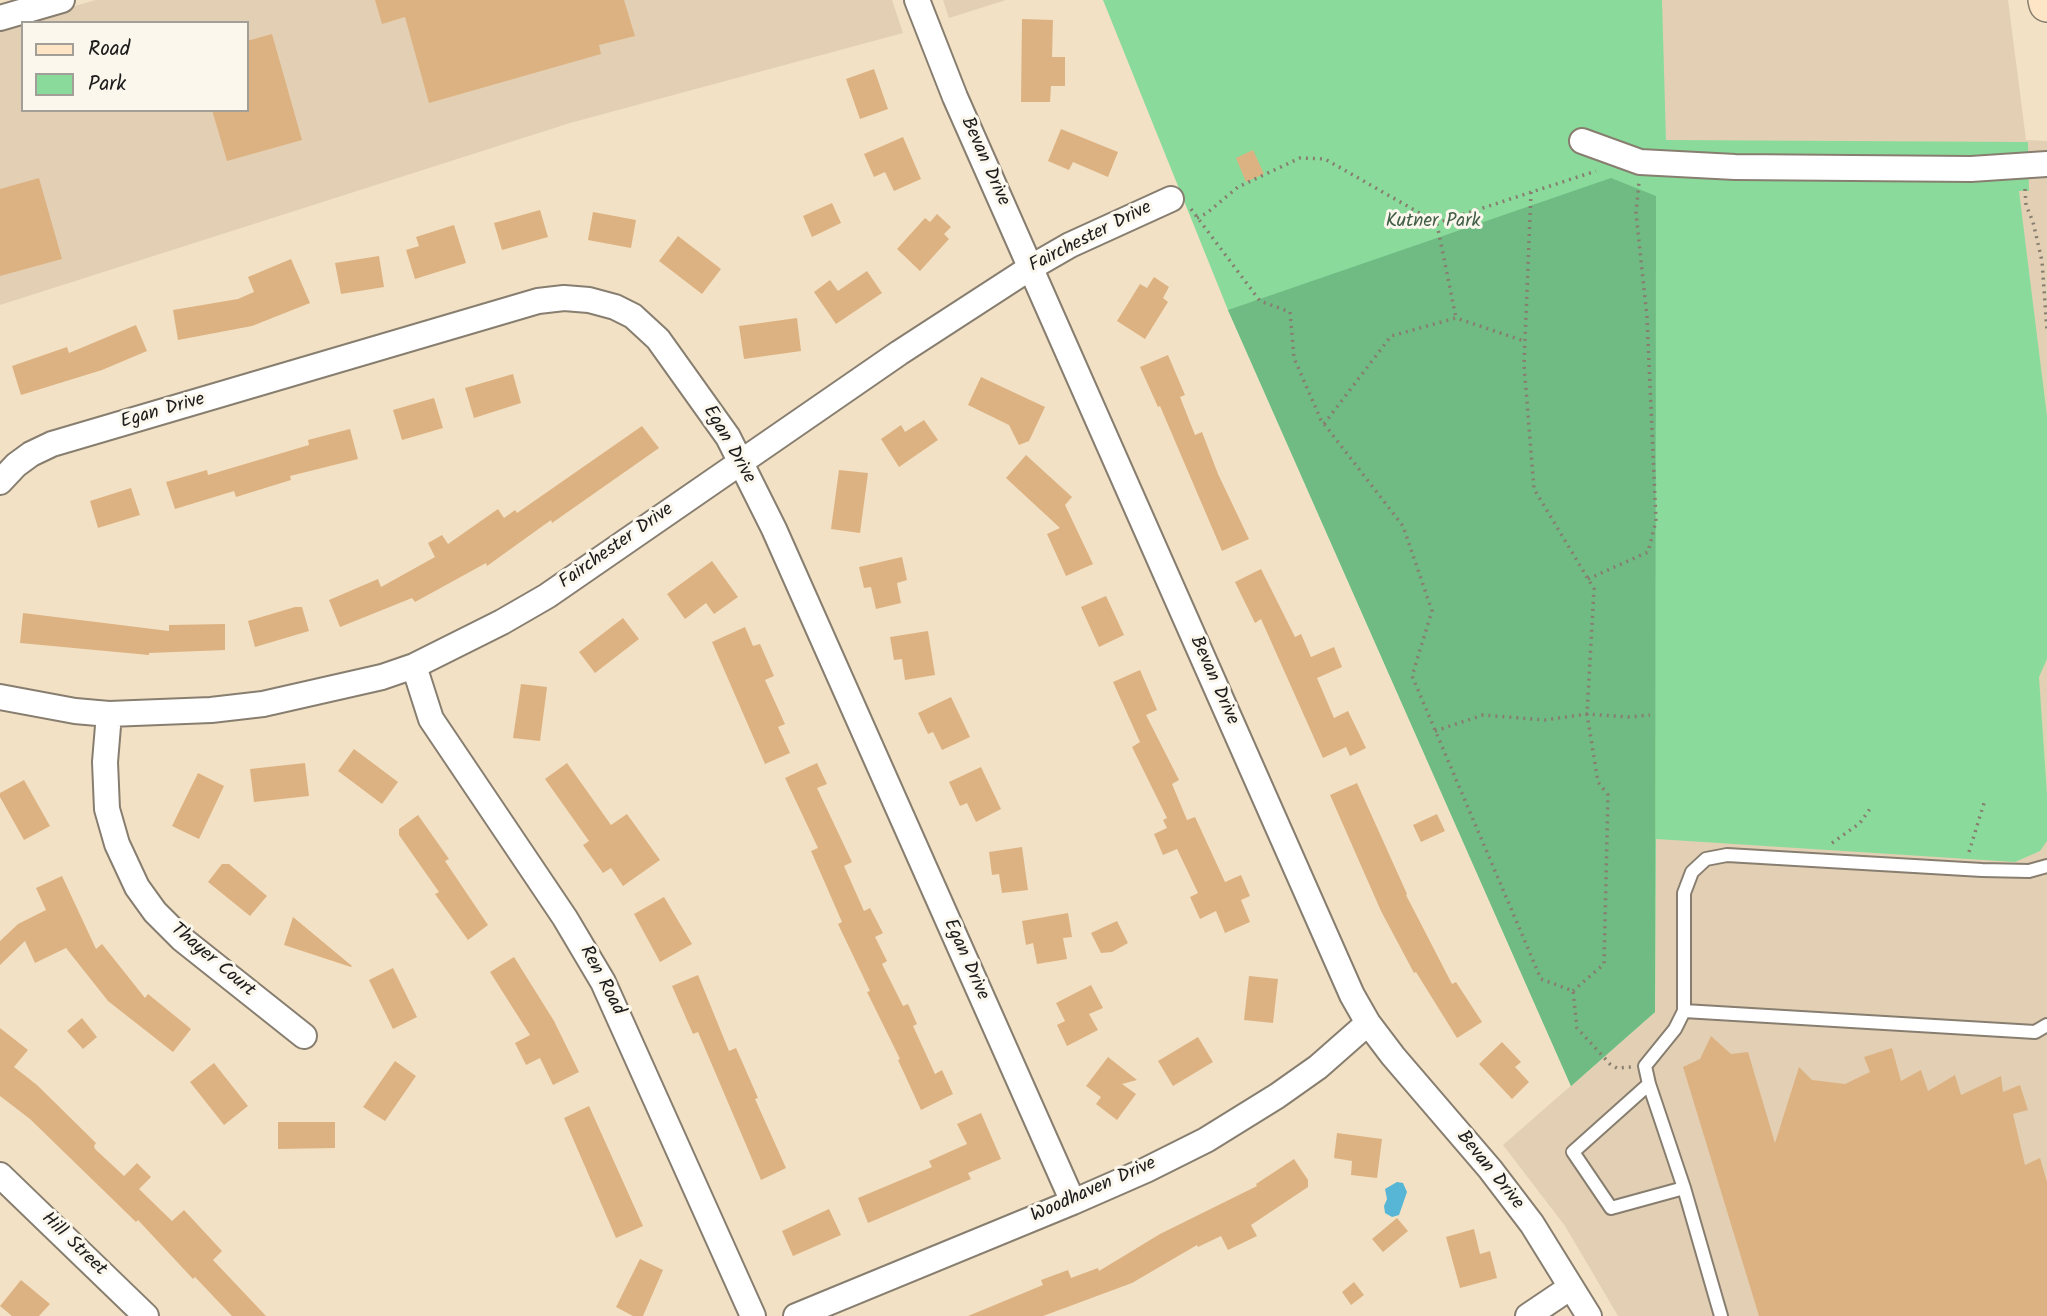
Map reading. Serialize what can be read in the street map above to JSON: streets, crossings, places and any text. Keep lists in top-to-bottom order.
{
  "streets": {
    "street": [
      "Bevan Drive",
      "Fairchester Drive",
      "Egan Drive",
      "Thayer Court",
      "Ren Road",
      "Woodhaven Drive",
      "Hill Street"
    ]
  },
  "crossings": [
    ["Bevan Drive", "Fairchester Drive"],
    ["Bevan Drive", "Woodhaven Drive"],
    ["Fairchester Drive", "Egan Drive"],
    ["Fairchester Drive", "Thayer Court"],
    ["Fairchester Drive", "Ren Road"],
    ["Egan Drive", "Woodhaven Drive"]
  ],
  "parks": ["Kutner Park"],
  "legend": ["Road", "Park"]
}
